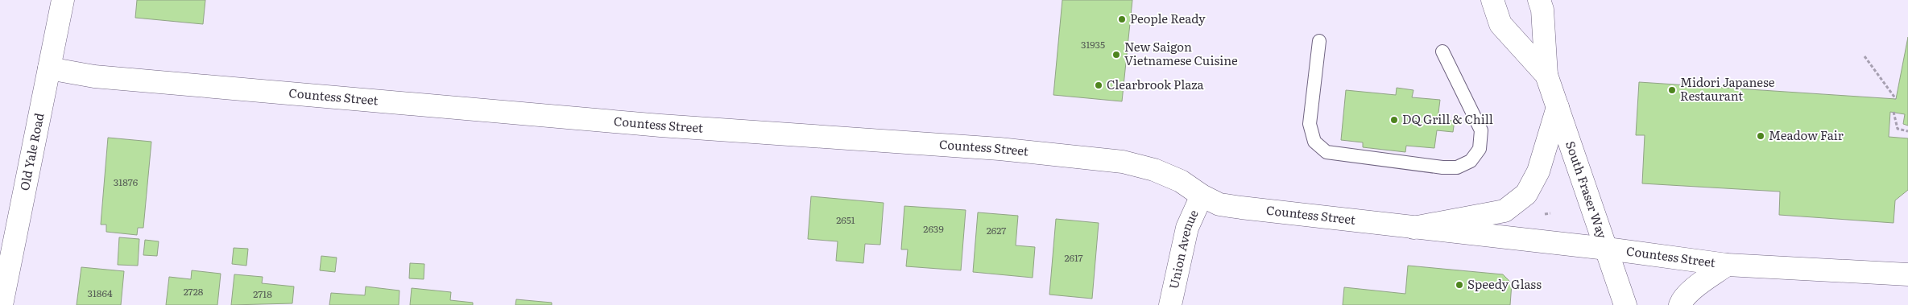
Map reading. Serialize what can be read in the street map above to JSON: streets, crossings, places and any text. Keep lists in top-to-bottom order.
{
  "streets": {
    "street": [
      "Countess Street",
      "Old Yale Road",
      "South Fraser Way",
      "Union Avenue"
    ]
  },
  "crossings": [
    ["Countess Street", "Old Yale Road"],
    ["Countess Street", "South Fraser Way"],
    ["Countess Street", "Union Avenue"]
  ],
  "places": [
    "People Ready",
    "New Saigon Vietnamese Cuisine",
    "Clearbrook Plaza",
    "Midori Japanese Restaurant",
    "DQ Grill & Chill",
    "Meadow Fair",
    "Speedy Glass"
  ],
  "house_numbers": [
    "31935",
    "31876",
    "2651",
    "2639",
    "2627",
    "2617",
    "2728",
    "31864",
    "2718"
  ]
}
